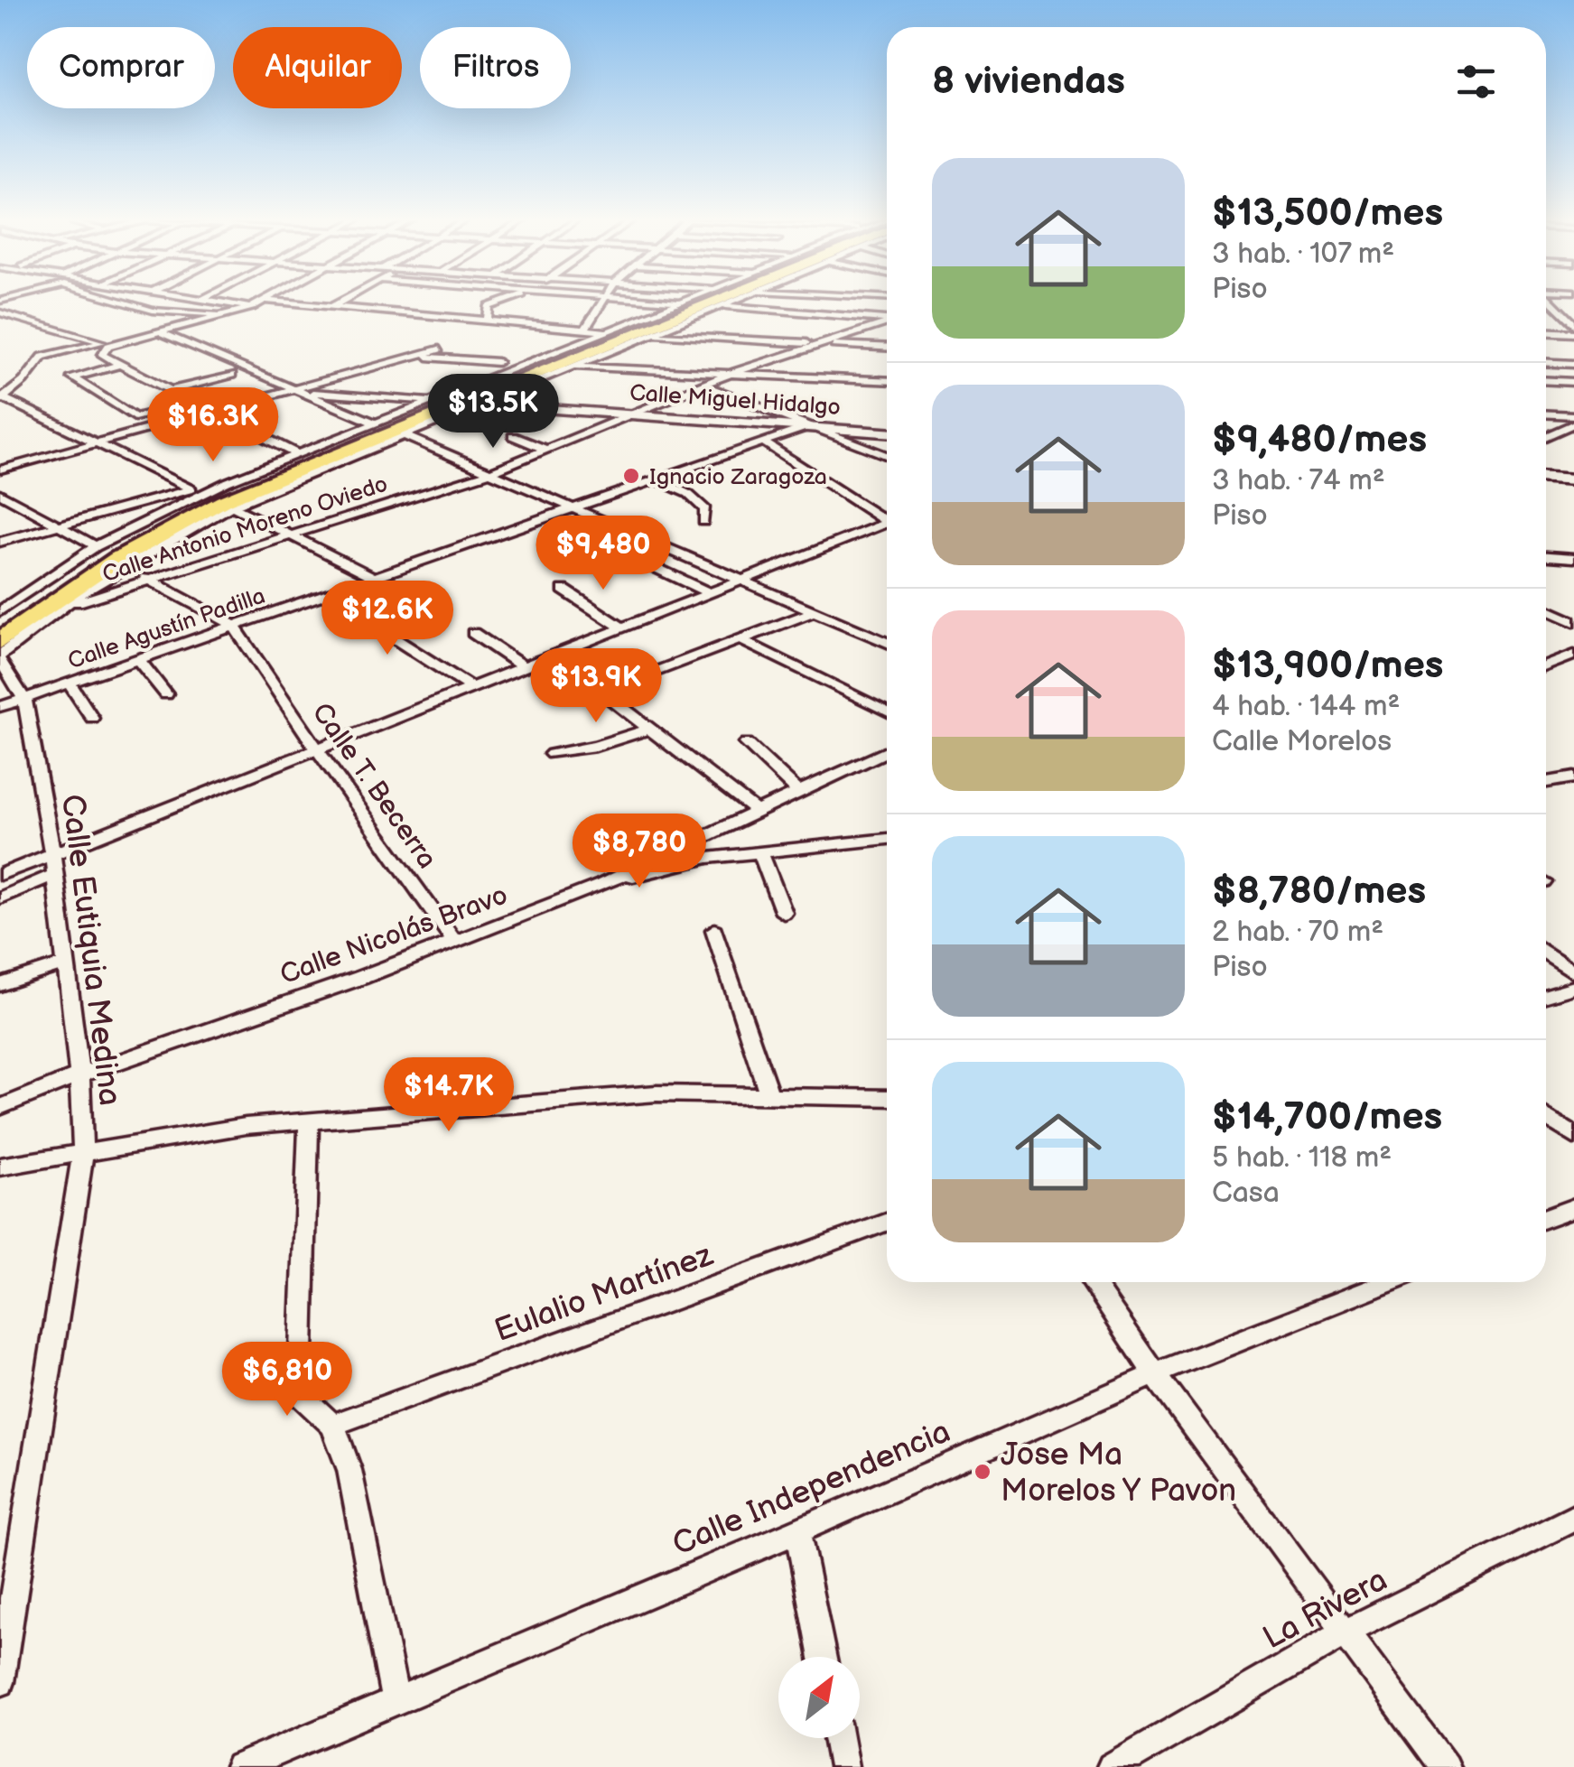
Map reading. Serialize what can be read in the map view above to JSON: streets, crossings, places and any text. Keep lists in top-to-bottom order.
{
  "streets": {
    "street": [
      "Calle Miguel Hidalgo",
      "Calle Antonio Moreno Oviedo",
      "Calle Agustín Padilla",
      "Calle T. Becerra",
      "Calle Nicolás Bravo",
      "Calle Eutiquia Medina",
      "Eulalio Martínez",
      "Calle Independencia",
      "La Rivera"
    ]
  },
  "crossings": [
    ["Calle Miguel Hidalgo", "Calle Antonio Moreno Oviedo"],
    ["Calle Miguel Hidalgo", "Calle Agustín Padilla"],
    ["Calle Antonio Moreno Oviedo", "Calle T. Becerra"],
    ["Calle Agustín Padilla", "Calle T. Becerra"],
    ["Calle Agustín Padilla", "Calle Eutiquia Medina"],
    ["Calle T. Becerra", "Calle Nicolás Bravo"],
    ["Calle Nicolás Bravo", "Calle Eutiquia Medina"]
  ],
  "places": ["Ignacio Zaragoza", "Jose Ma Morelos Y Pavon"],
  "north": "top right",
  "page": {
    "chip": ["Comprar", "Alquilar", "Filtros"],
    "heading": "8 viviendas",
    "list": [
      {
        "name": "$13,500/mes",
        "note": "3 hab. · 107 m² · Piso"
      },
      {
        "name": "$9,480/mes",
        "note": "3 hab. · 74 m² · Piso"
      },
      {
        "name": "$13,900/mes",
        "note": "4 hab. · 144 m² · Calle Morelos"
      },
      {
        "name": "$8,780/mes",
        "note": "2 hab. · 70 m² · Piso"
      },
      {
        "name": "$14,700/mes",
        "note": "5 hab. · 118 m² · Casa"
      }
    ],
    "price": [
      "$13.5K",
      "$16.3K",
      "$9,480",
      "$12.6K",
      "$13.9K",
      "$8,780",
      "$14.7K",
      "$6,810"
    ]
  }
}
